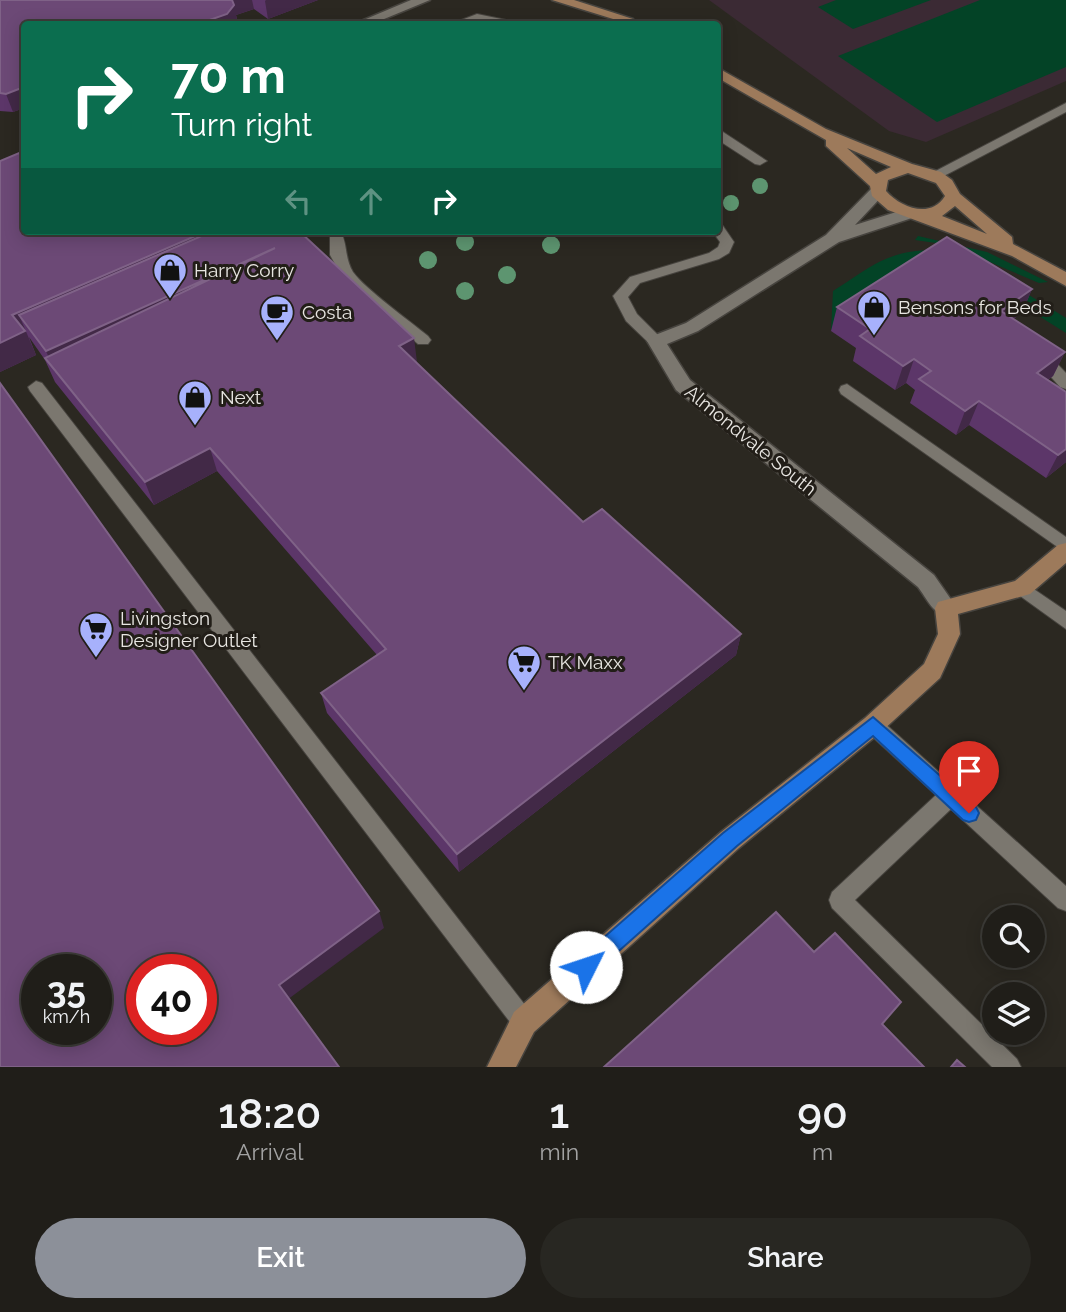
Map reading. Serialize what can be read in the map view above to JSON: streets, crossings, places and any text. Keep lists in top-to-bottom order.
{
  "streets": {
    "street": ["Almondvale South"]
  },
  "places": {
    "shop": ["Harry Corry", "Bensons for Beds", "Next"],
    "cafe": ["Costa"],
    "supermarket": ["Livingston Designer Outlet", "TK Maxx"]
  },
  "page": {
    "turn": ["70 m", "Turn right"],
    "speed": "35 km/h",
    "limit": "40",
    "eta": [
      "18:20",
      "Arrival",
      "1",
      "min",
      "90",
      "m"
    ],
    "buttons": ["Exit", "Share"]
  }
}
